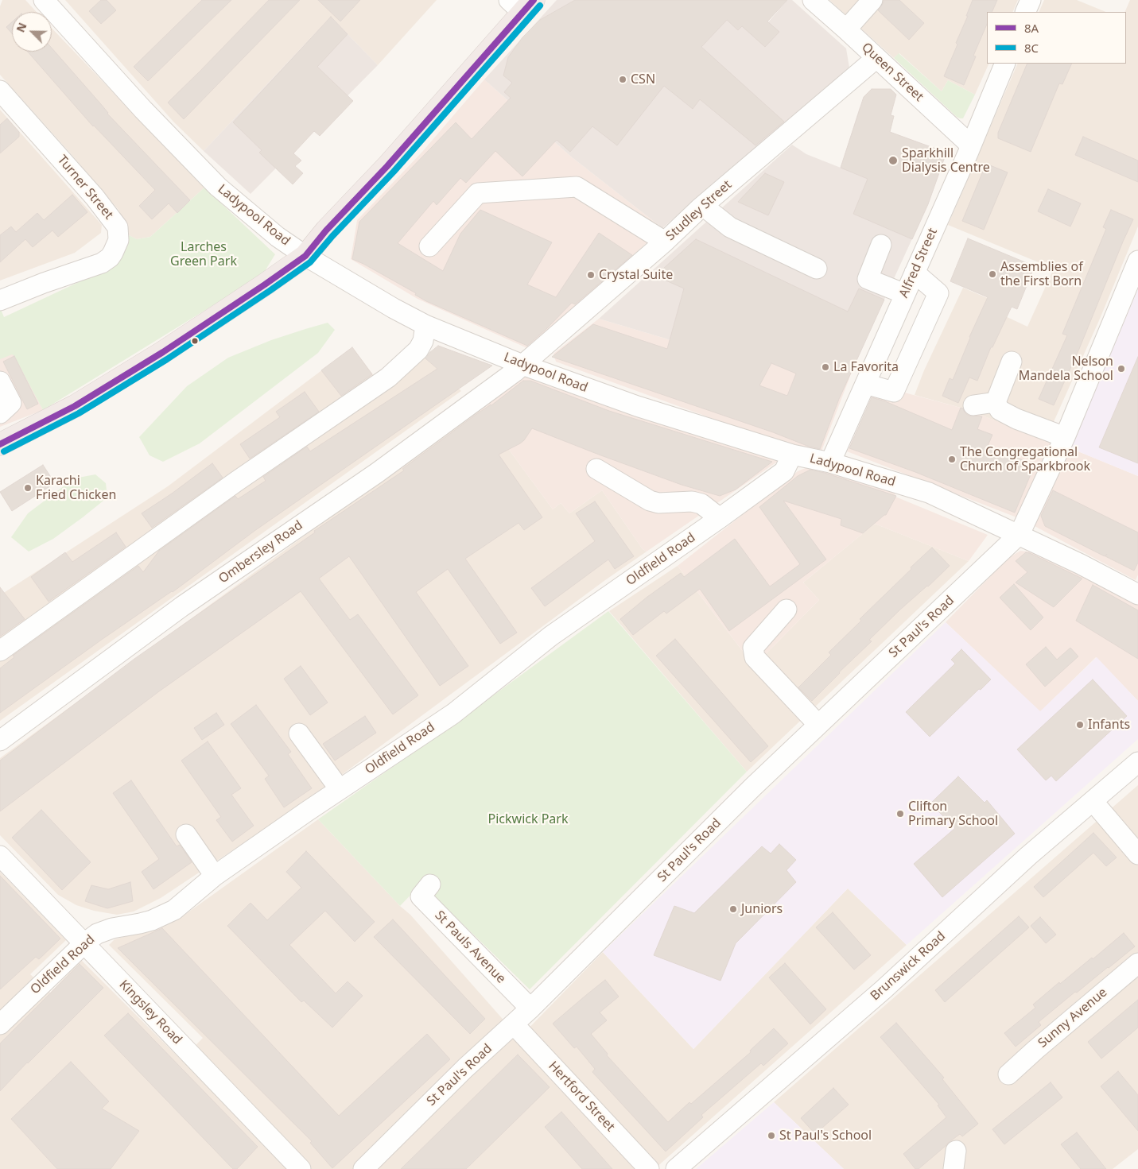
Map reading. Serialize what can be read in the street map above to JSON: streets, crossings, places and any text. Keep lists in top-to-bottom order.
{
  "streets": {
    "street": [
      "Queen Street",
      "Turner Street",
      "Studley Street",
      "Ladypool Road",
      "Alfred Street",
      "Ombersley Road",
      "Oldfield Road",
      "St Paul's Road",
      "St Pauls Avenue",
      "Brunswick Road",
      "Kingsley Road",
      "Sunny Avenue",
      "Hertford Street"
    ]
  },
  "crossings": [
    ["Queen Street", "Studley Street"],
    ["Queen Street", "Alfred Street"],
    ["Studley Street", "Ladypool Road"],
    ["Studley Street", "Ombersley Road"],
    ["Ladypool Road", "Alfred Street"],
    ["Ladypool Road", "Ombersley Road"],
    ["Ladypool Road", "Oldfield Road"],
    ["Ladypool Road", "St Paul's Road"],
    ["Oldfield Road", "Kingsley Road"],
    ["St Paul's Road", "St Pauls Avenue"],
    ["St Paul's Road", "Hertford Street"]
  ],
  "parks": ["Larches Green Park", "Pickwick Park"],
  "places": [
    "CSN",
    "Sparkhill Dialysis Centre",
    "Assemblies of the First Born",
    "Crystal Suite",
    "La Favorita",
    "Nelson Mandela School",
    "The Congregational Church of Sparkbrook",
    "Karachi Fried Chicken",
    "Infants",
    "Clifton Primary School",
    "Juniors",
    "St Paul's School"
  ],
  "lines": ["transit line 8A", "transit line 8C"],
  "legend": ["8A", "8C"],
  "north": "top left"
}
